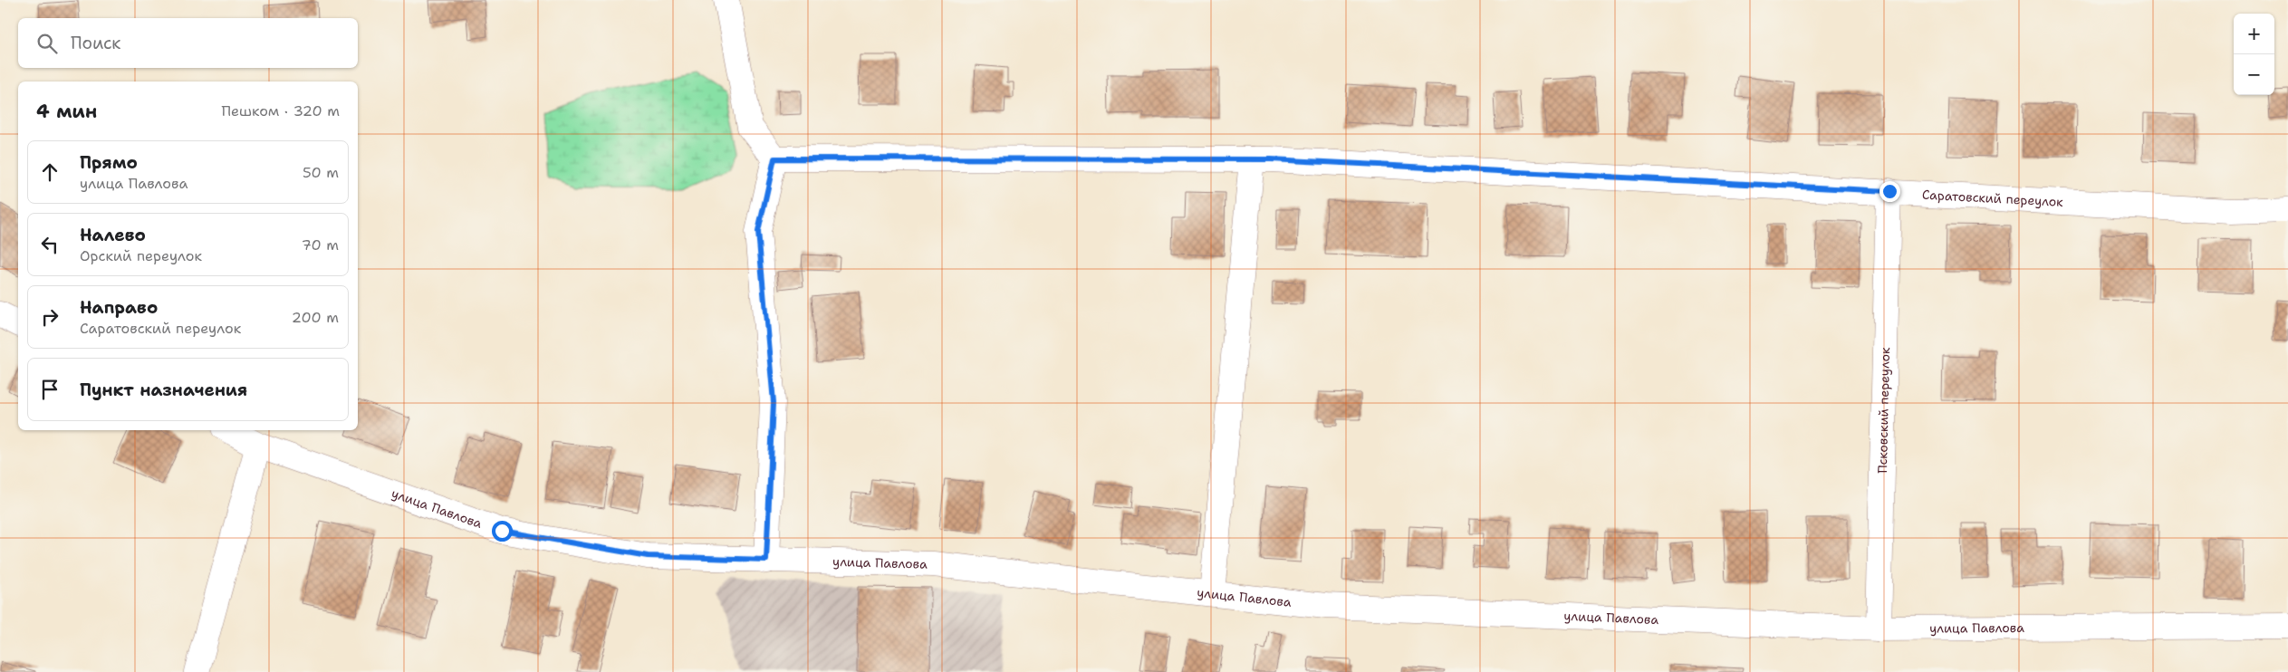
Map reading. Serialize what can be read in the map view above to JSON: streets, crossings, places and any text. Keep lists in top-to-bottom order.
{
  "streets": {
    "street": ["Саратовский переулок", "Псковский переулок", "улица Павлова"]
  },
  "crossings": [
    ["Саратовский переулок", "Псковский переулок"],
    ["Псковский переулок", "улица Павлова"]
  ],
  "page": {
    "map_buttons": ["+", "−"],
    "search": "Поиск",
    "heading": ["4 мин", "Пешком · 320 m"],
    "list": [
      ["Прямо", "улица Павлова", "50 m"],
      ["Налево", "Орский переулок", "70 m"],
      ["Направо", "Саратовский переулок", "200 m"],
      "Пункт назначения"
    ]
  }
}
